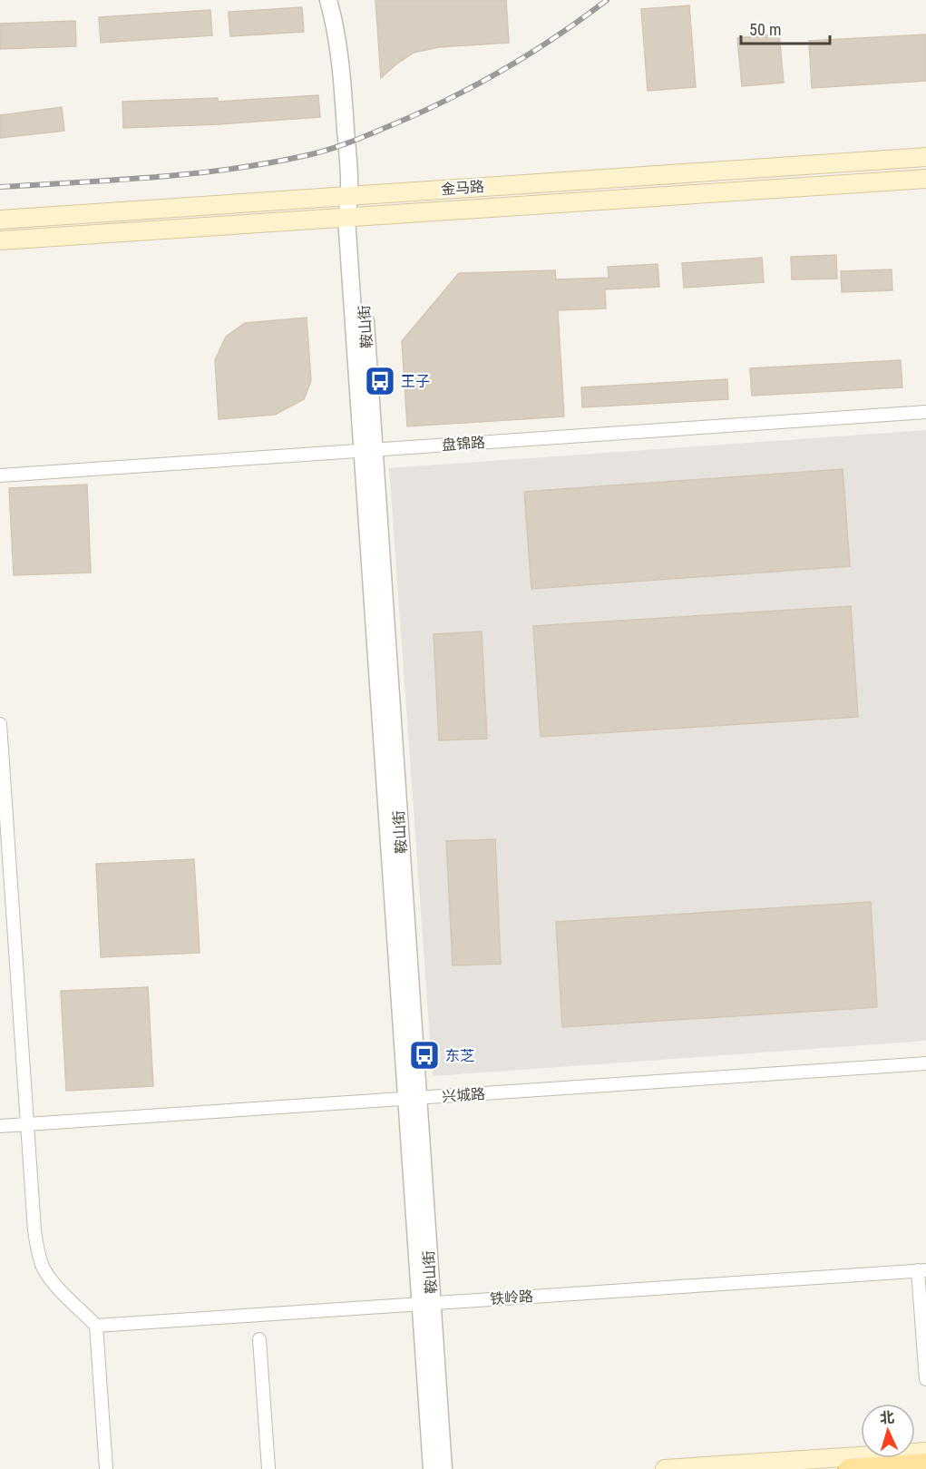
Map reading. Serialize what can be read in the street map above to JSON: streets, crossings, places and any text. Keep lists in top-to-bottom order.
{
  "streets": {
    "main road": ["金马路"],
    "street": [
      "鞍山街",
      "盘锦路",
      "兴城路",
      "铁岭路"
    ]
  },
  "crossings": [
    ["金马路", "鞍山街"],
    ["鞍山街", "盘锦路"],
    ["鞍山街", "兴城路"],
    ["鞍山街", "铁岭路"]
  ],
  "places": {
    "bus stop": ["王子", "东芝"]
  },
  "scale_bar": "50 m",
  "north": "top"
}
